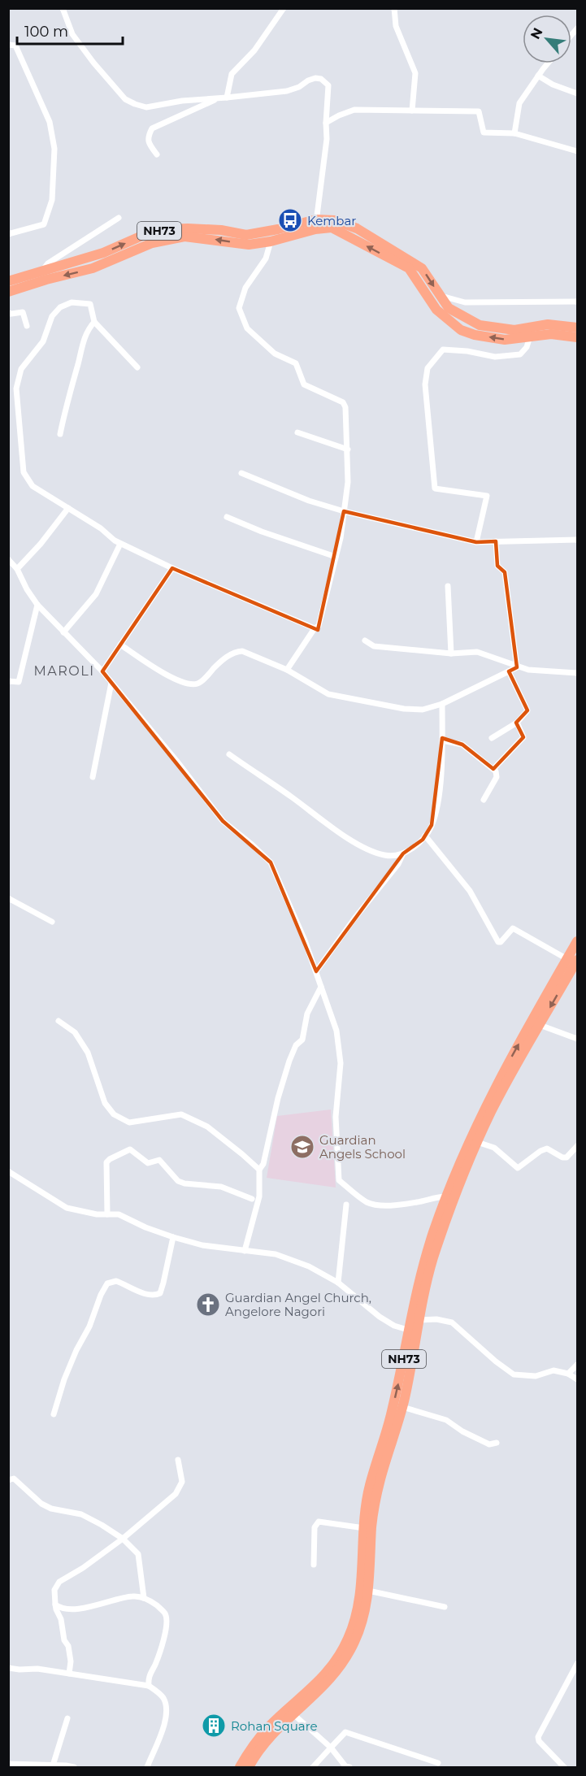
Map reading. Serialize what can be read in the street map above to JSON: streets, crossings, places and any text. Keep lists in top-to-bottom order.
{
  "streets": {
    "highway": ["NH73"]
  },
  "districts": ["MAROLI"],
  "places": {
    "bus stop": ["Kembar"],
    "school or university": ["Guardian Angels School"],
    "church": ["Guardian Angel Church, Angelore Nagori"],
    "building": ["Rohan Square"]
  },
  "scale_bar": "100 m",
  "north": "top left"
}
